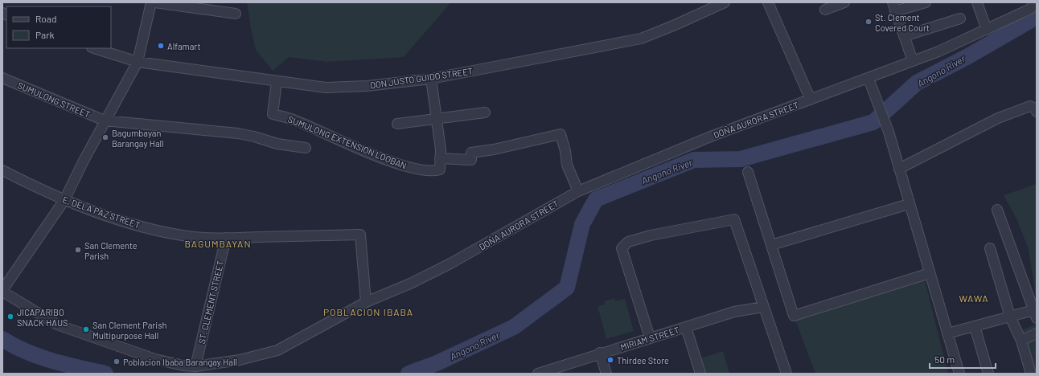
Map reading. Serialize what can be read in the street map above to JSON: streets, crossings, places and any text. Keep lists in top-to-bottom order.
{
  "streets": {
    "street": [
      "DON JUSTO GUIDO STREET",
      "SUMULONG STREET",
      "DOÑA AURORA STREET",
      "SUMULONG EXTENSION LOOBAN",
      "E. DELA PAZ STREET",
      "ST. CLEMENT STREET",
      "MIRIAM STREET"
    ]
  },
  "crossings": [
    ["DON JUSTO GUIDO STREET", "SUMULONG EXTENSION LOOBAN"],
    ["DOÑA AURORA STREET", "E. DELA PAZ STREET"],
    ["DOÑA AURORA STREET", "ST. CLEMENT STREET"],
    ["E. DELA PAZ STREET", "ST. CLEMENT STREET"]
  ],
  "districts": ["BAGUMBAYAN", "WAWA", "POBLACION IBABA"],
  "water": ["Angono River"],
  "places": [
    "St. Clement Covered Court",
    "Alfamart",
    "Bagumbayan Barangay Hall",
    "San Clemente Parish",
    "JICAPARIBO SNACK HAUS",
    "San Clement Parish Multipurpose Hall",
    "Thirdee Store",
    "Poblacion Ibaba Barangay Hall"
  ],
  "legend": ["Road", "Park"],
  "scale_bar": "50 m"
}
